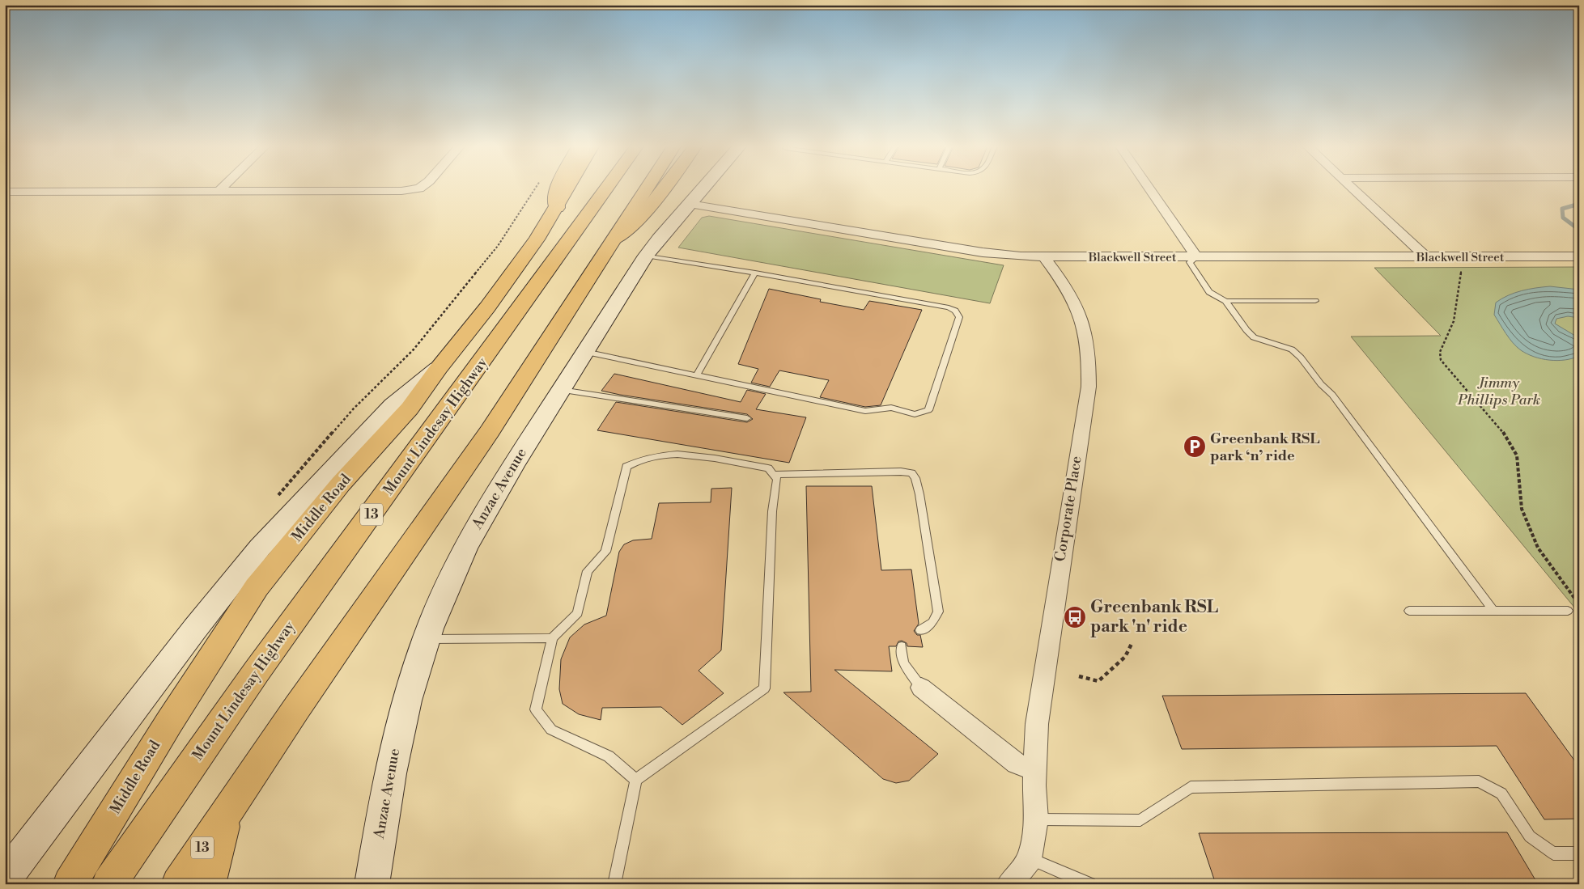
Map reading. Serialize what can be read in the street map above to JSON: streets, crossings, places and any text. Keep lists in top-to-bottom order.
{
  "streets": {
    "main road": [
      "Mount Lindesay Highway",
      "Anzac Avenue",
      "Middle Road",
      "13"
    ],
    "street": ["Blackwell Street", "Corporate Place"]
  },
  "crossings": [
    ["Blackwell Street", "Anzac Avenue"],
    ["Blackwell Street", "Corporate Place"]
  ],
  "parks": ["Jimmy Phillips Park"],
  "places": {
    "parking": ["Greenbank RSL park ‘n’ ride"],
    "bus stop": ["Greenbank RSL park 'n' ride"]
  }
}
